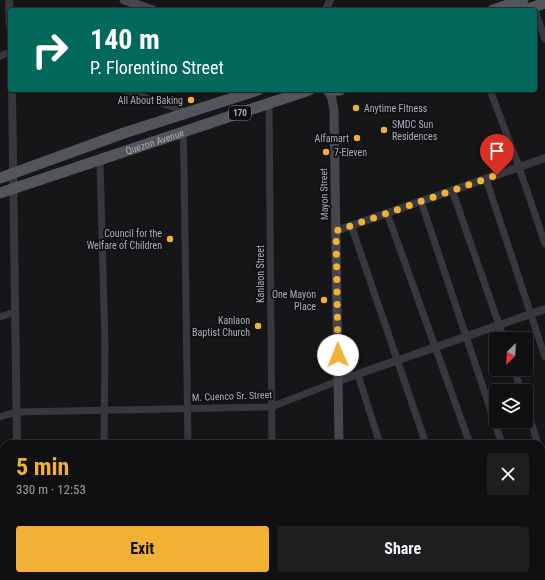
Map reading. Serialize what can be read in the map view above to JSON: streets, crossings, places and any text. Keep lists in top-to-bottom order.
{
  "streets": {
    "main road": ["170", "Quezon Avenue", "Mayon Street"],
    "street": ["Kanlaon Street", "M. Cuenco Sr. Street"]
  },
  "crossings": [
    ["Quezon Avenue", "Kanlaon Street"],
    ["Mayon Street", "M. Cuenco Sr. Street"],
    ["Kanlaon Street", "M. Cuenco Sr. Street"]
  ],
  "places": [
    "All About Baking",
    "Anytime Fitness",
    "SMDC Sun Residences",
    "Alfamart",
    "7-Eleven",
    "Council for the Welfare of Children",
    "One Mayon Place",
    "Kanlaon Baptist Church"
  ],
  "north": "bottom left",
  "page": {
    "turn": ["140 m", "P. Florentino Street"],
    "heading": ["5 min", "330 m · 12:53"],
    "buttons": ["Exit", "Share"]
  }
}
